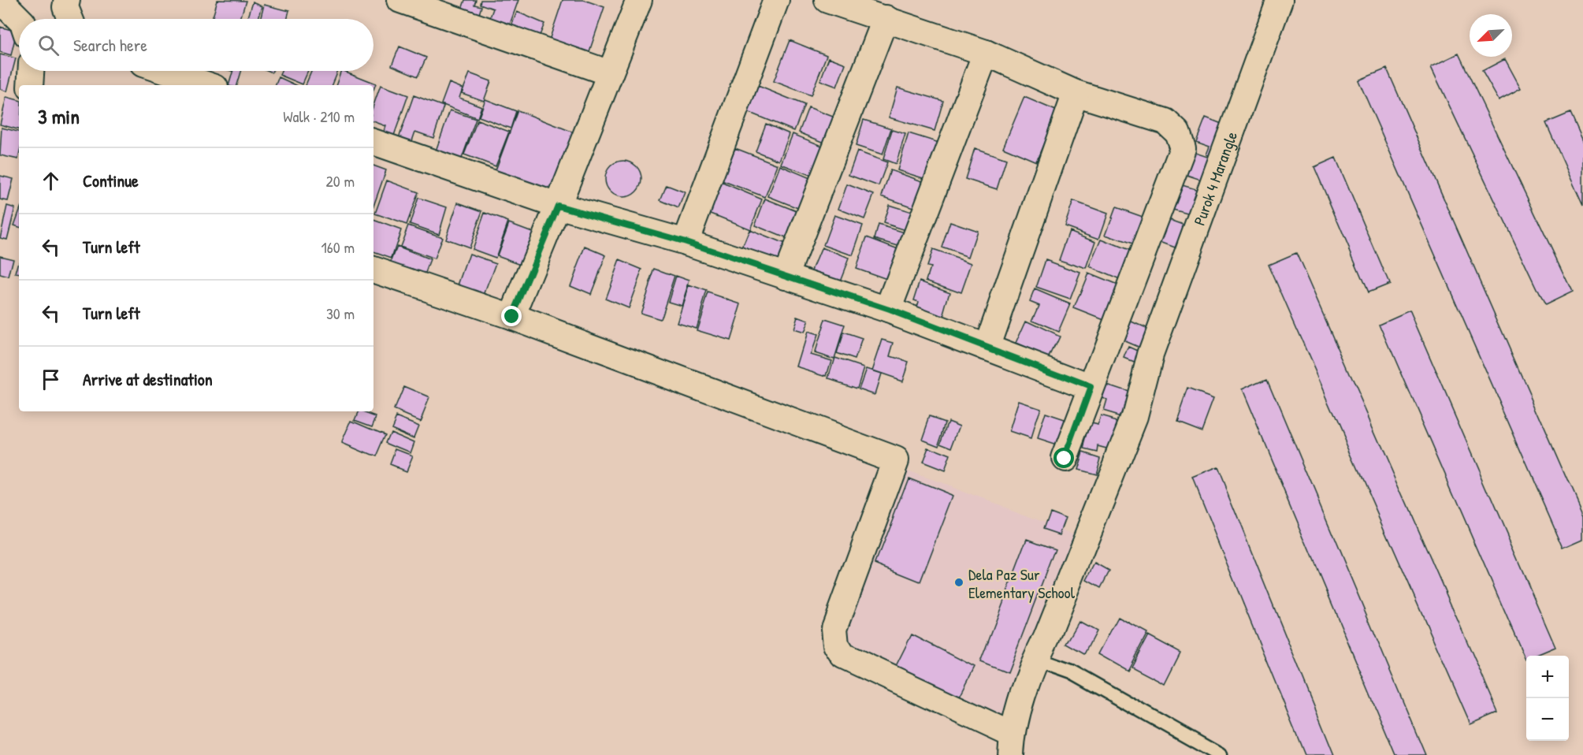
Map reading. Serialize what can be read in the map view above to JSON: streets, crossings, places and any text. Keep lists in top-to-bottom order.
{
  "streets": {
    "street": ["Purok 4 Marangle"]
  },
  "places": ["Dela Paz Sur Elementary School"],
  "north": "bottom left",
  "page": {
    "search": "Search here",
    "heading": ["3 min", "Walk · 210 m"],
    "list": [
      ["Continue", "20 m"],
      ["Turn left", "160 m"],
      ["Turn left", "30 m"],
      "Arrive at destination"
    ],
    "map_buttons": ["+", "−"]
  }
}
